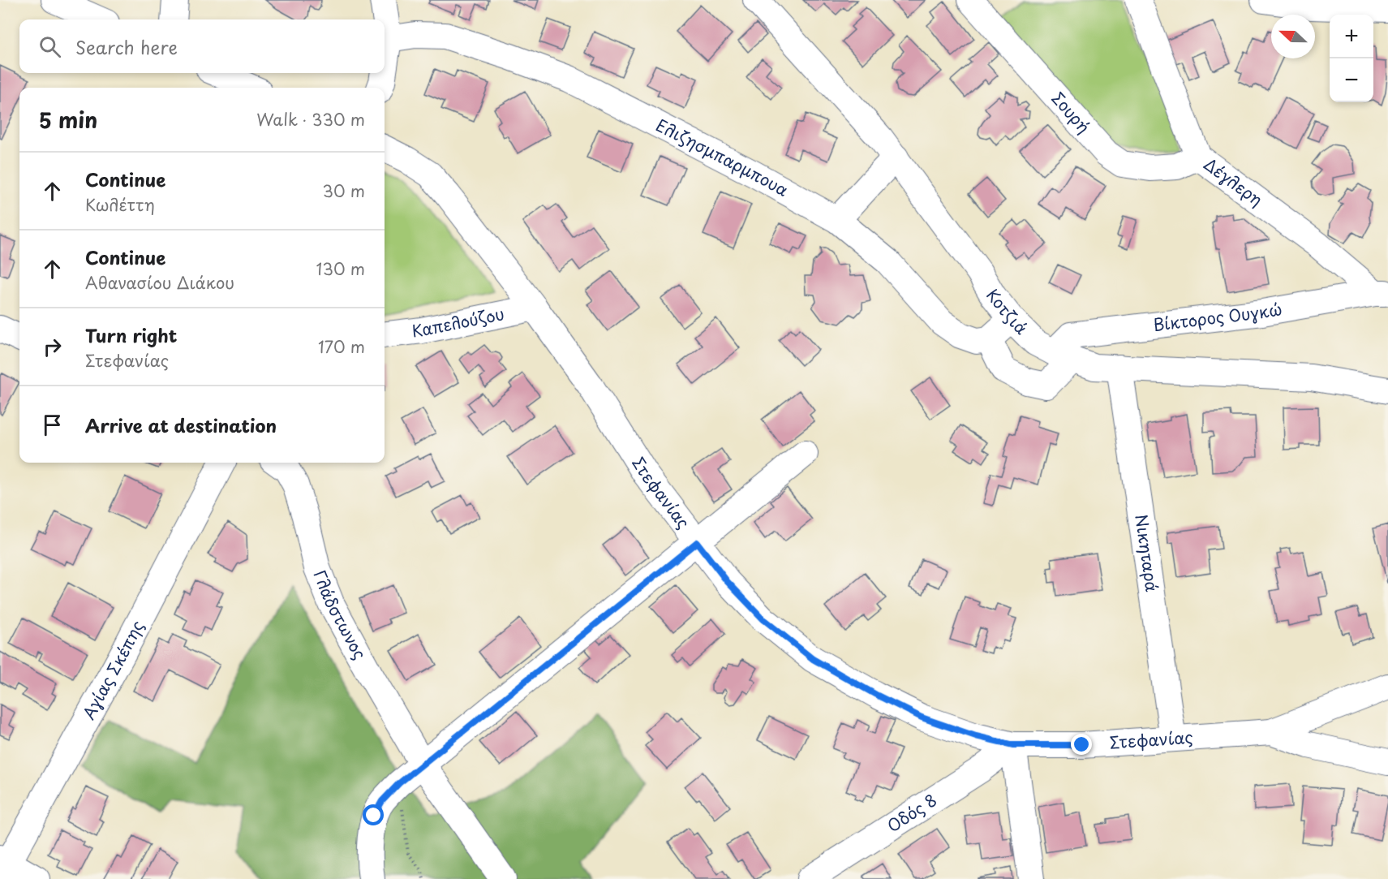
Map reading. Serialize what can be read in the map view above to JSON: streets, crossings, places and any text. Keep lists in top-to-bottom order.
{
  "streets": {
    "street": [
      "Σουρή",
      "Ελιζησμπαρμπουα",
      "Δέγλερη",
      "Κοτζιά",
      "Βίκτορος Ουγκώ",
      "Καπελούζου",
      "Στεφανίας",
      "Νικηταρά",
      "Γλάδστωνος",
      "Αγίας Σκέπης",
      "Οδός 8"
    ]
  },
  "crossings": [
    ["Σουρή", "Δέγλερη"],
    ["Ελιζησμπαρμπουα", "Βίκτορος Ουγκώ"],
    ["Δέγλερη", "Βίκτορος Ουγκώ"],
    ["Κοτζιά", "Βίκτορος Ουγκώ"],
    ["Κοτζιά", "Νικηταρά"],
    ["Καπελούζου", "Στεφανίας"],
    ["Στεφανίας", "Νικηταρά"],
    ["Στεφανίας", "Οδός 8"]
  ],
  "north": "left",
  "page": {
    "map_buttons": ["+", "−"],
    "search": "Search here",
    "heading": ["5 min", "Walk · 330 m"],
    "list": [
      ["Continue", "Κωλέττη", "30 m"],
      ["Continue", "Αθανασίου Διάκου", "130 m"],
      ["Turn right", "Στεφανίας", "170 m"],
      "Arrive at destination"
    ]
  }
}
